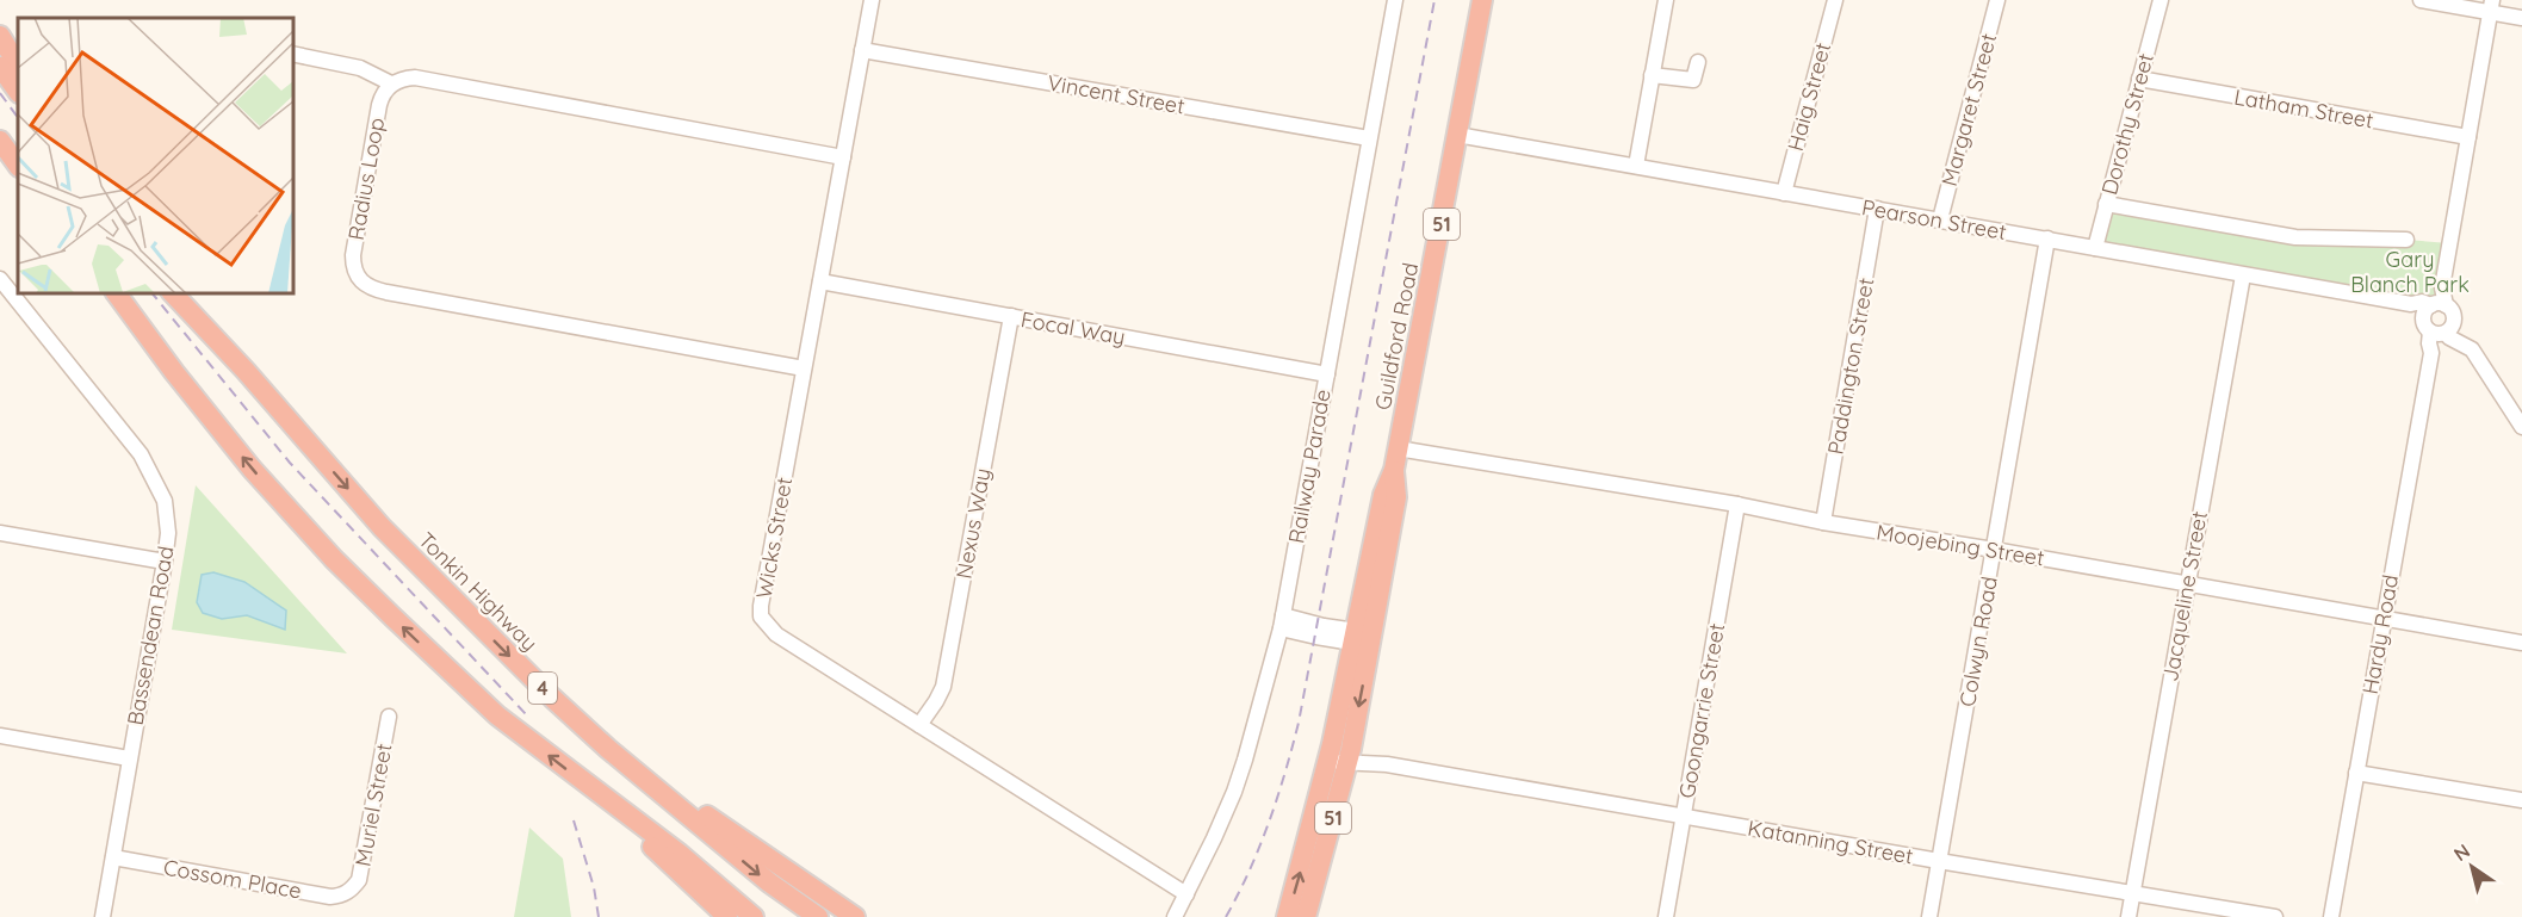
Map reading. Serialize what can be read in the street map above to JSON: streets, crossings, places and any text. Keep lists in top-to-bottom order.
{
  "streets": {
    "highway": [
      "51",
      "Guildford Road",
      "Tonkin Highway",
      "4"
    ],
    "street": [
      "Vincent Street",
      "Haig Street",
      "Latham Street",
      "Margaret Street",
      "Dorothy Street",
      "Radius Loop",
      "Pearson Street",
      "Focal Way",
      "Paddington Street",
      "Railway Parade",
      "Nexus Way",
      "Wicks Street",
      "Moojebing Street",
      "Jacqueline Street",
      "Hardy Road",
      "Bassendean Road",
      "Colwyn Road",
      "Goongarrie Street",
      "Muriel Street",
      "Katanning Street",
      "Cossom Place"
    ]
  },
  "crossings": [
    ["Vincent Street", "Railway Parade"],
    ["Vincent Street", "Wicks Street"],
    ["Haig Street", "Pearson Street"],
    ["Latham Street", "Dorothy Street"],
    ["Margaret Street", "Pearson Street"],
    ["Dorothy Street", "Pearson Street"],
    ["Radius Loop", "Wicks Street"],
    ["Pearson Street", "Guildford Road"],
    ["Pearson Street", "Paddington Street"],
    ["Pearson Street", "Jacqueline Street"],
    ["Pearson Street", "Colwyn Road"],
    ["Focal Way", "Railway Parade"],
    ["Focal Way", "Nexus Way"],
    ["Focal Way", "Wicks Street"],
    ["Guildford Road", "Moojebing Street"],
    ["Guildford Road", "Katanning Street"],
    ["Paddington Street", "Moojebing Street"],
    ["Railway Parade", "Wicks Street"],
    ["Nexus Way", "Wicks Street"],
    ["Moojebing Street", "Jacqueline Street"],
    ["Moojebing Street", "Hardy Road"],
    ["Moojebing Street", "Colwyn Road"],
    ["Moojebing Street", "Goongarrie Street"],
    ["Jacqueline Street", "Katanning Street"],
    ["Bassendean Road", "Cossom Place"],
    ["Colwyn Road", "Katanning Street"],
    ["Goongarrie Street", "Katanning Street"],
    ["Muriel Street", "Cossom Place"]
  ],
  "parks": ["Gary Blanch Park"],
  "north": "top left"
}
